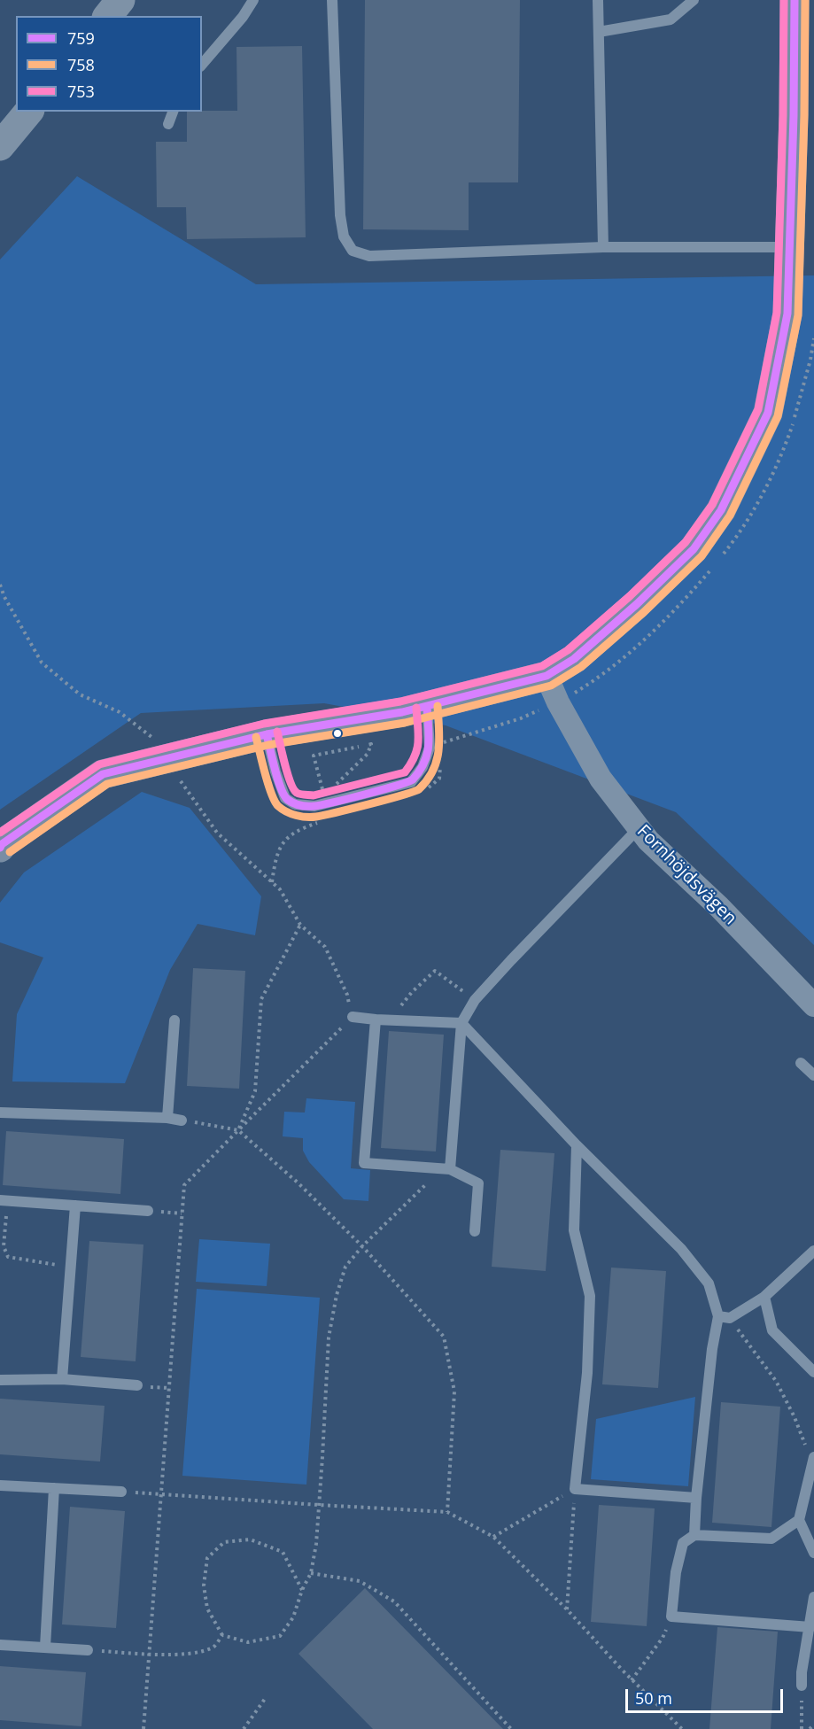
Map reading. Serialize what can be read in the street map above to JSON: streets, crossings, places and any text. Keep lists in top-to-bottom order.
{
  "streets": {
    "street": ["Fornhöjdsvägen"]
  },
  "lines": ["transit line 759", "transit line 758", "transit line 753"],
  "legend": ["759", "758", "753"],
  "scale_bar": "50 m"
}
